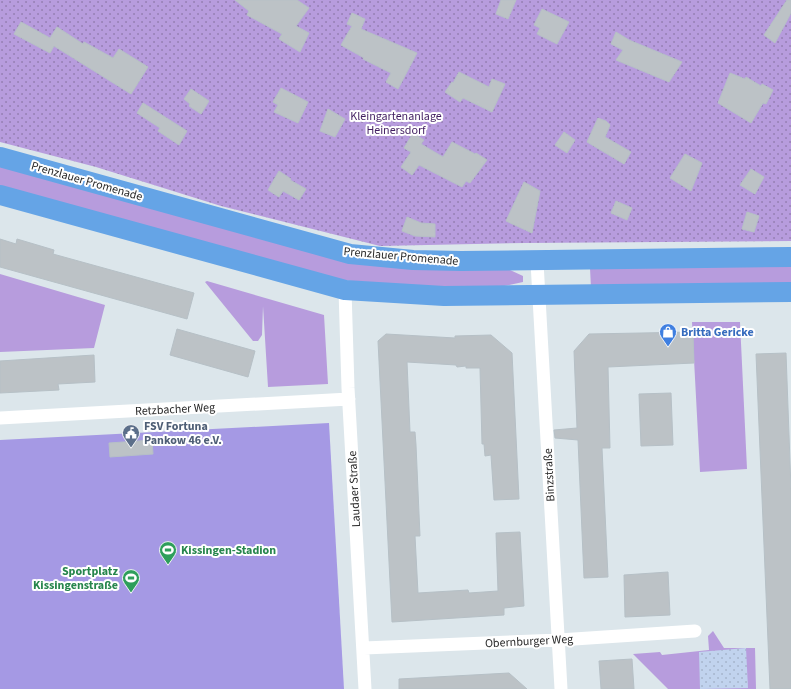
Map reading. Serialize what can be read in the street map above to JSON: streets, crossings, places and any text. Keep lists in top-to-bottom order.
{
  "streets": {
    "main road": ["Prenzlauer Promenade"],
    "street": [
      "Retzbacher Weg",
      "Binzstraße",
      "Laudaer Straße",
      "Obernburger Weg"
    ]
  },
  "crossings": [
    ["Prenzlauer Promenade", "Binzstraße"],
    ["Retzbacher Weg", "Laudaer Straße"],
    ["Binzstraße", "Obernburger Weg"],
    ["Laudaer Straße", "Obernburger Weg"]
  ],
  "parks": ["Kleingartenanlage Heinersdorf"],
  "places": {
    "shop": ["Britta Gericke"],
    "public building": ["FSV Fortuna Pankow 46 e.V."],
    "sports": ["Kissingen-Stadion", "Sportplatz Kissingenstraße"]
  }
}
